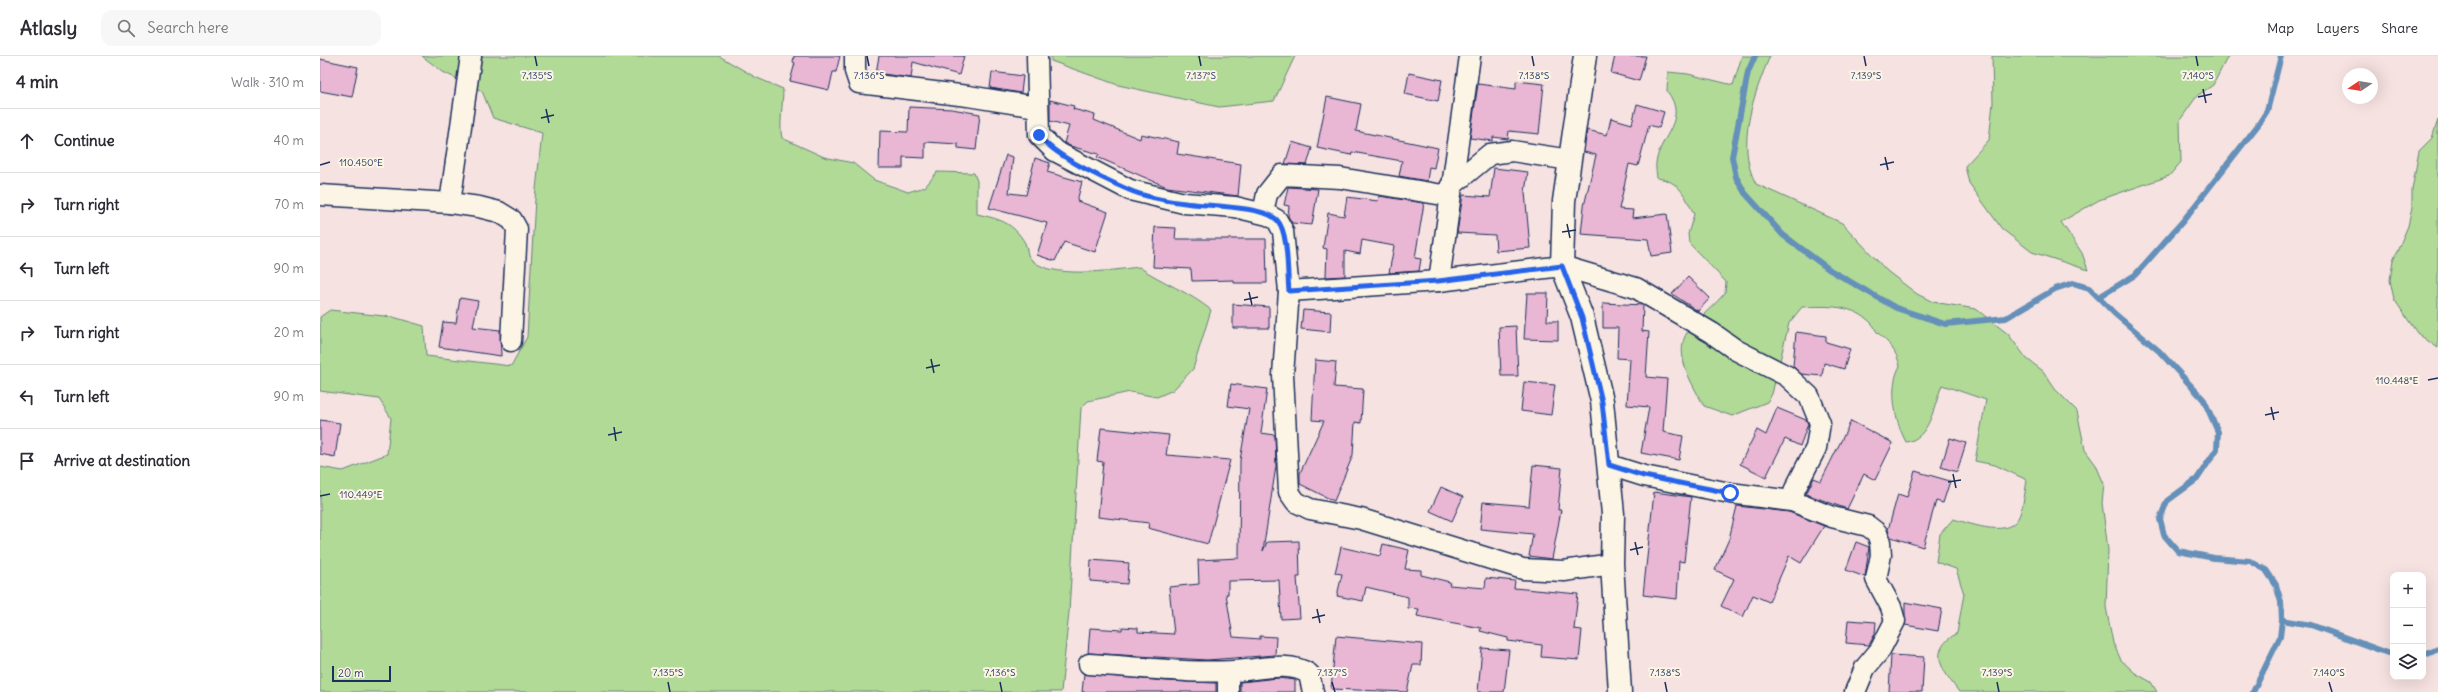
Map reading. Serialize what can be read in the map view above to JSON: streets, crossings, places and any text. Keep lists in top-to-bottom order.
{
  "scale_bar": "20 m",
  "north": "left",
  "page": {
    "header": "Atlasly",
    "search": "Search here",
    "nav": ["Map", "Layers", "Share"],
    "heading": ["4 min", "Walk · 310 m"],
    "list": [
      ["Continue", "40 m"],
      ["Turn right", "70 m"],
      ["Turn left", "90 m"],
      ["Turn right", "20 m"],
      ["Turn left", "90 m"],
      "Arrive at destination"
    ],
    "map_buttons": ["+", "−"],
    "scale": "20 m"
  },
  "coordinates": [
    "7.135°S",
    "7.136°S",
    "7.137°S",
    "7.138°S",
    "7.139°S",
    "7.140°S",
    "110.450°E",
    "110.448°E",
    "110.449°E"
  ]
}
